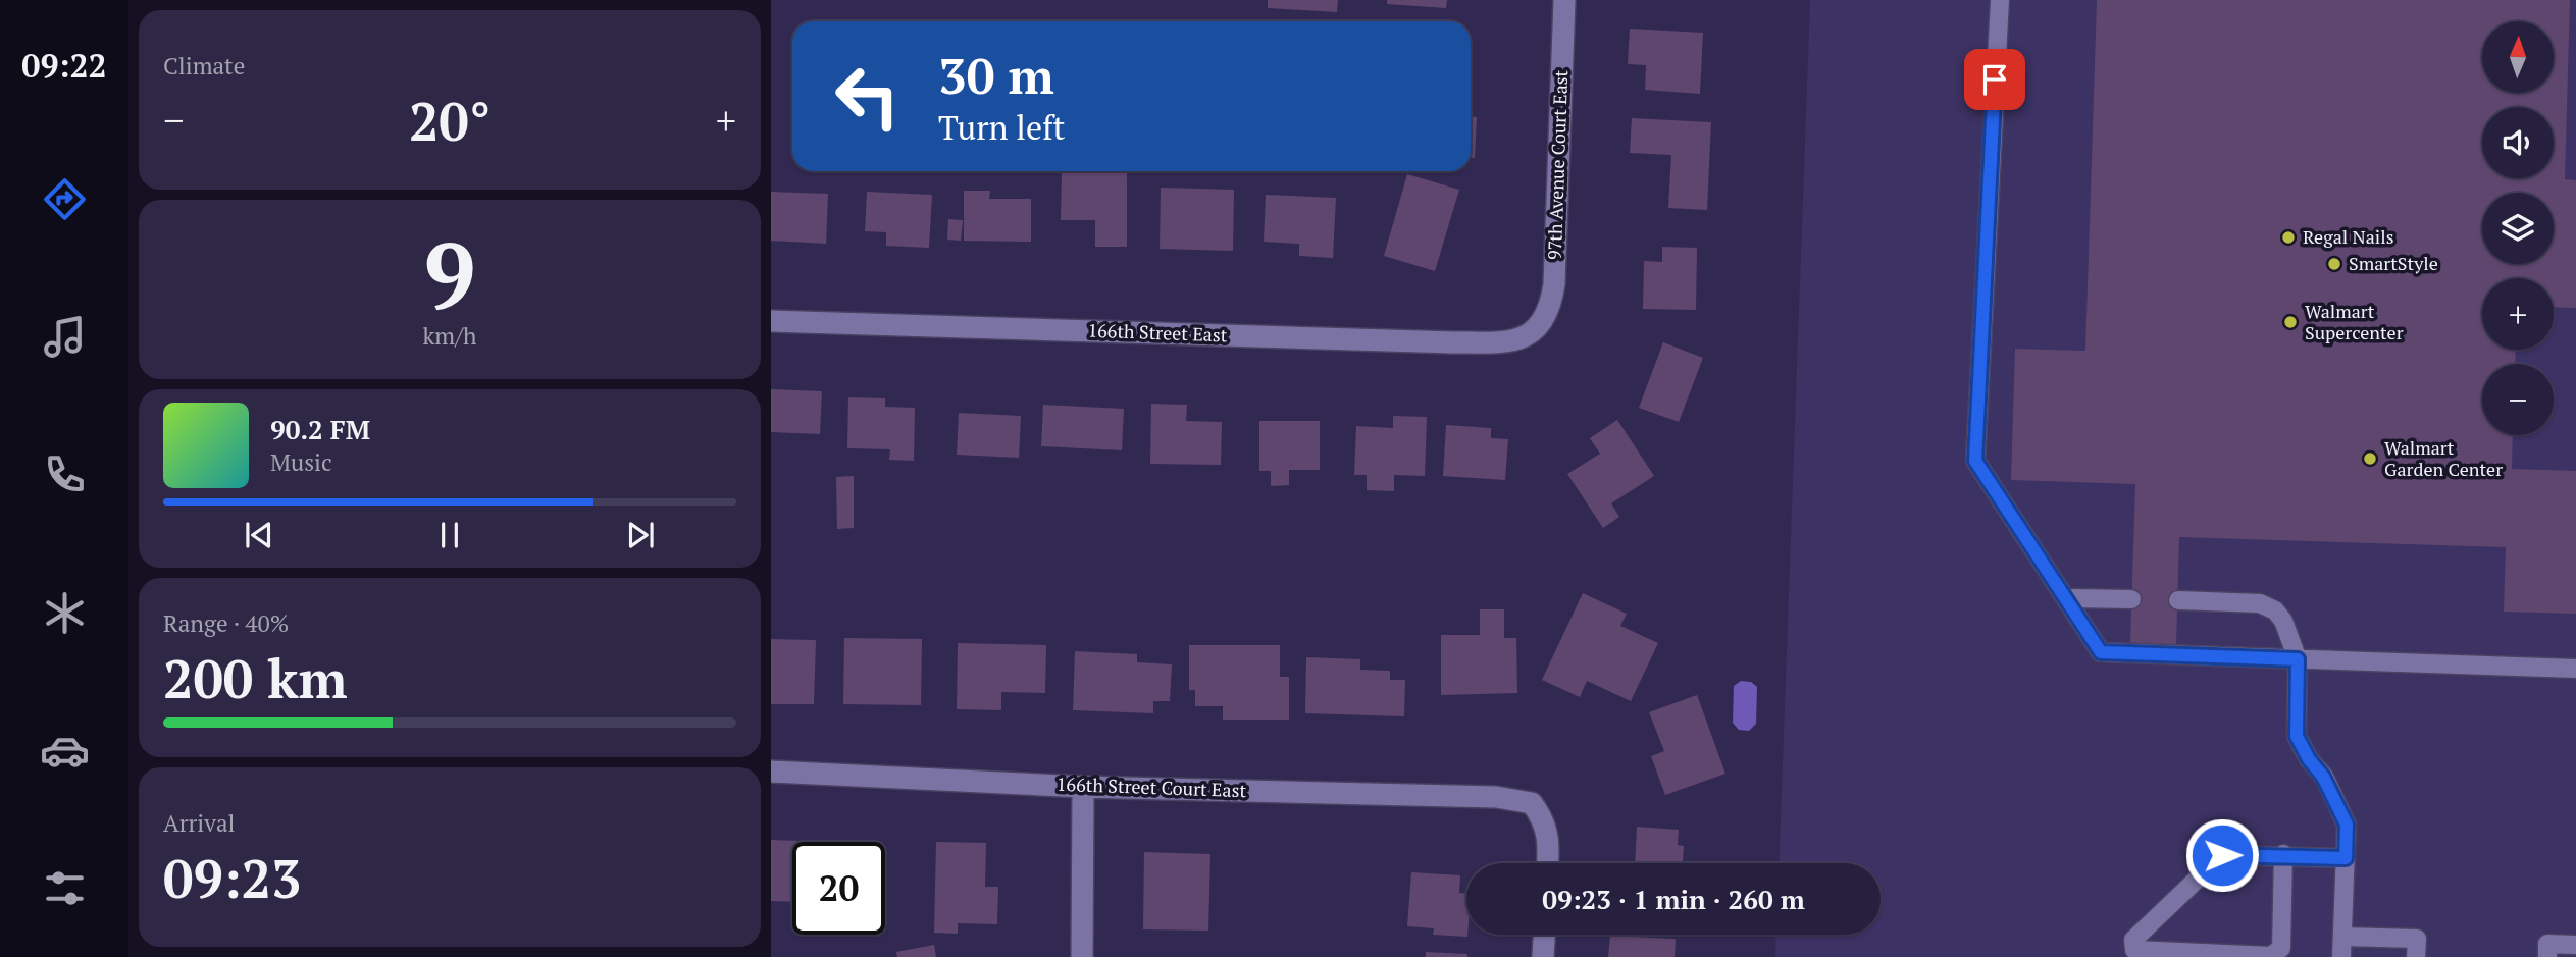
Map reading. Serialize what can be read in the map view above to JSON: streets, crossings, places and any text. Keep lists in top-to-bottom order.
{
  "streets": {
    "street": ["97th Avenue Court East", "166th Street East", "166th Street Court East"]
  },
  "crossings": [
    ["97th Avenue Court East", "166th Street East"]
  ],
  "places": [
    "Regal Nails",
    "SmartStyle",
    "Walmart Supercenter",
    "Walmart Garden Center"
  ],
  "north": "top",
  "page": {
    "tabs": "09:22",
    "tile": [
      "Climate",
      ["9", "km/h"],
      ["Range · 40%", "200 km"],
      ["Arrival", "09:23"]
    ],
    "map_buttons": ["+", "−"],
    "turn": ["30 m", "Turn left"],
    "heat": ["−", "20°", "+"],
    "song": ["90.2 FM", "Music"],
    "limit": "20",
    "trip": "09:23 · 1 min · 260 m"
  }
}
